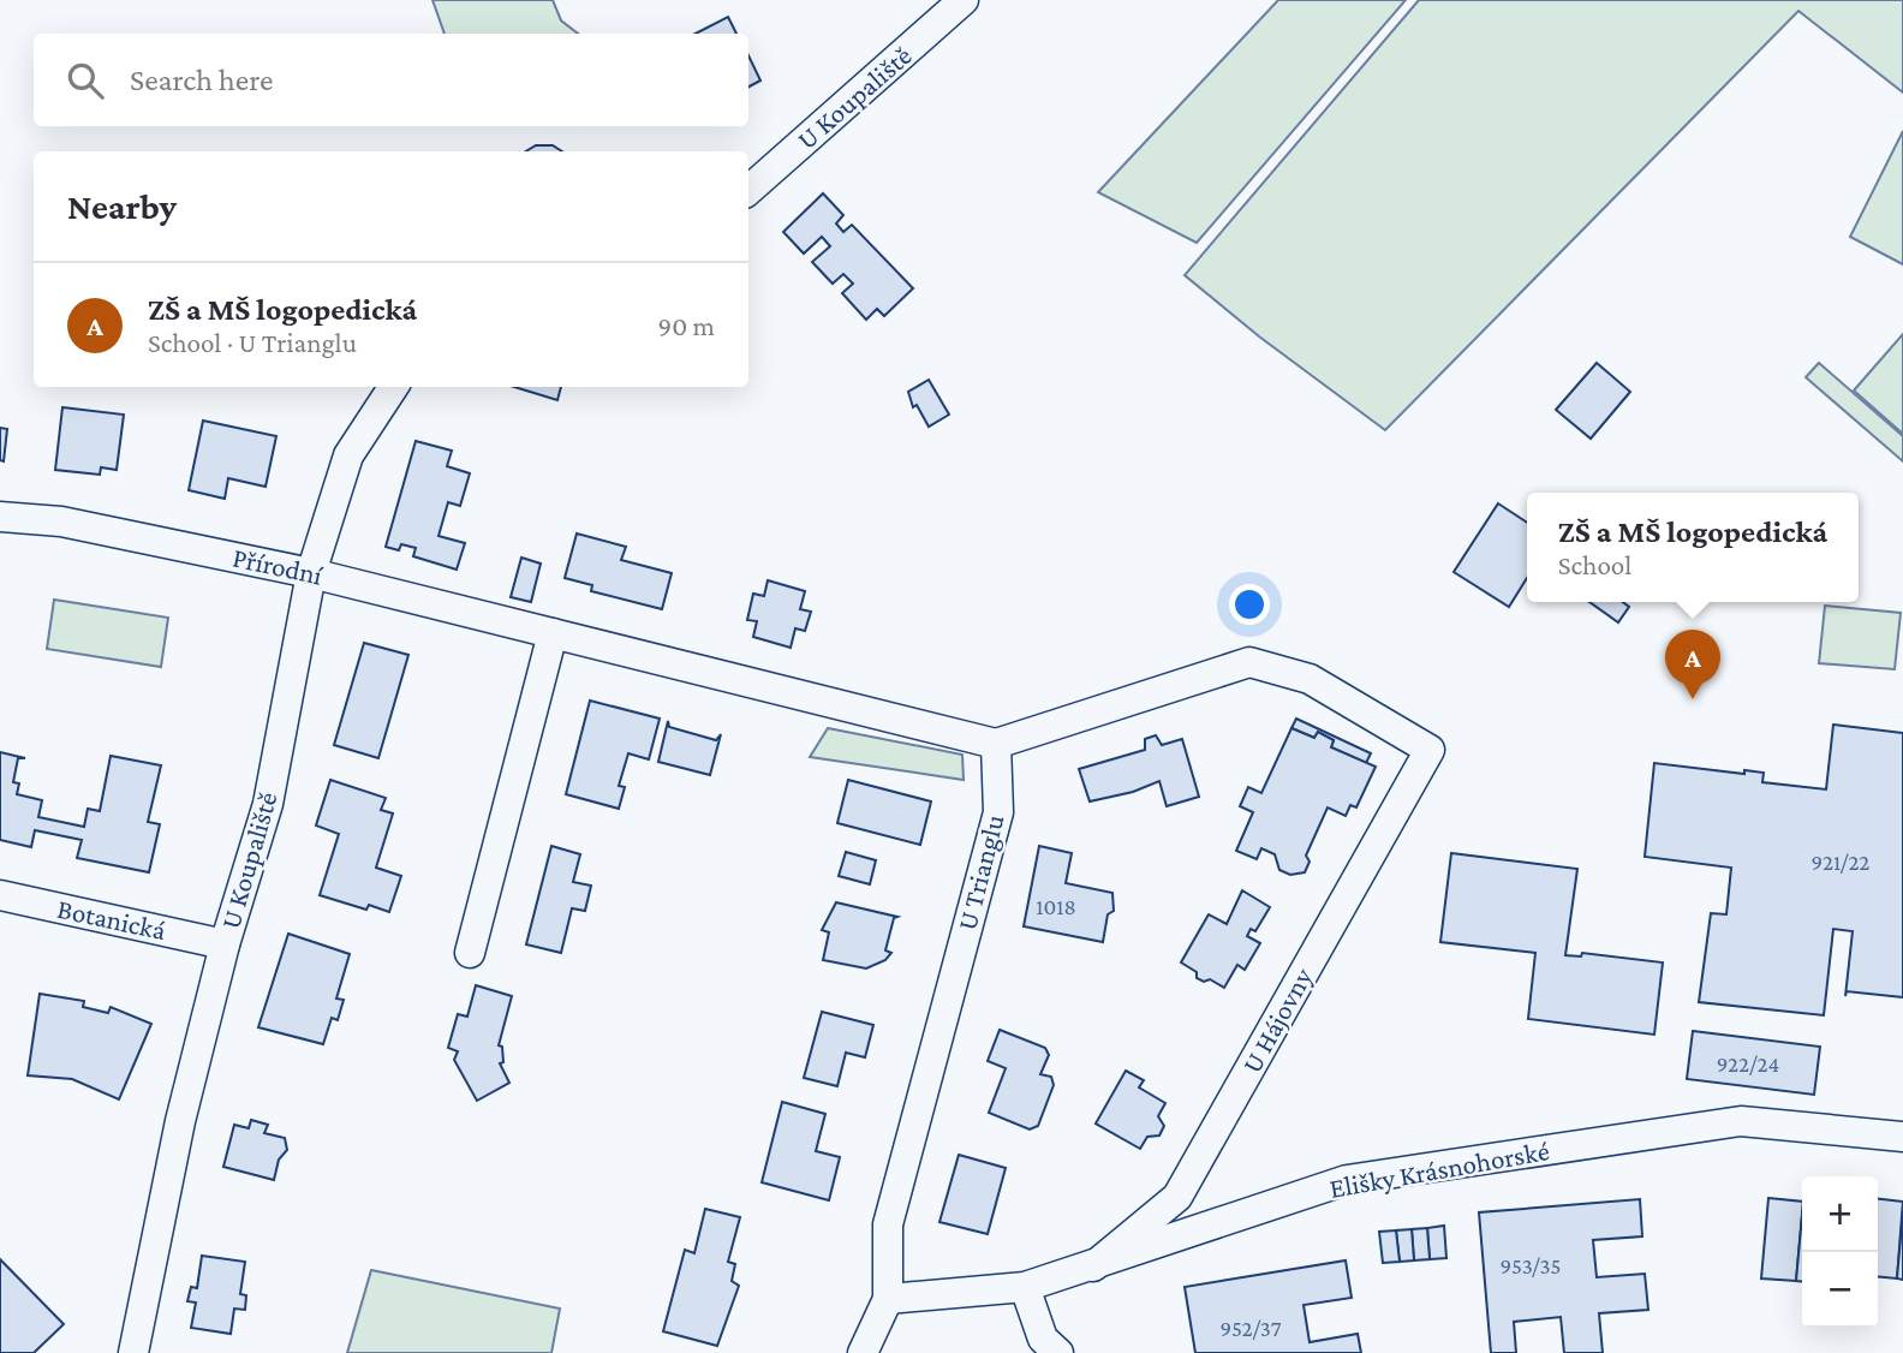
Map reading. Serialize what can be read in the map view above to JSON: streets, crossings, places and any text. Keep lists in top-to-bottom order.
{
  "streets": {
    "street": [
      "U Koupaliště",
      "Přírodní",
      "U Trianglu",
      "Botanická",
      "U Hájovny",
      "Elišky Krásnohorské"
    ]
  },
  "crossings": [
    ["U Koupaliště", "Přírodní"],
    ["U Koupaliště", "Botanická"],
    ["Přírodní", "U Trianglu"],
    ["Přírodní", "U Hájovny"],
    ["U Trianglu", "U Hájovny"],
    ["U Trianglu", "Elišky Krásnohorské"],
    ["U Hájovny", "Elišky Krásnohorské"]
  ],
  "house_numbers": [
    "921/22",
    "1018",
    "922/24",
    "953/35",
    "952/37"
  ],
  "page": {
    "search": "Search here",
    "heading": "Nearby",
    "list": [
      {
        "mark": "A",
        "name": "ZŠ a MŠ logopedická",
        "note": "School · U Trianglu",
        "value": "90 m"
      }
    ],
    "popup": ["ZŠ a MŠ logopedická", "School"],
    "pins": "A",
    "map_buttons": ["+", "−"]
  }
}
